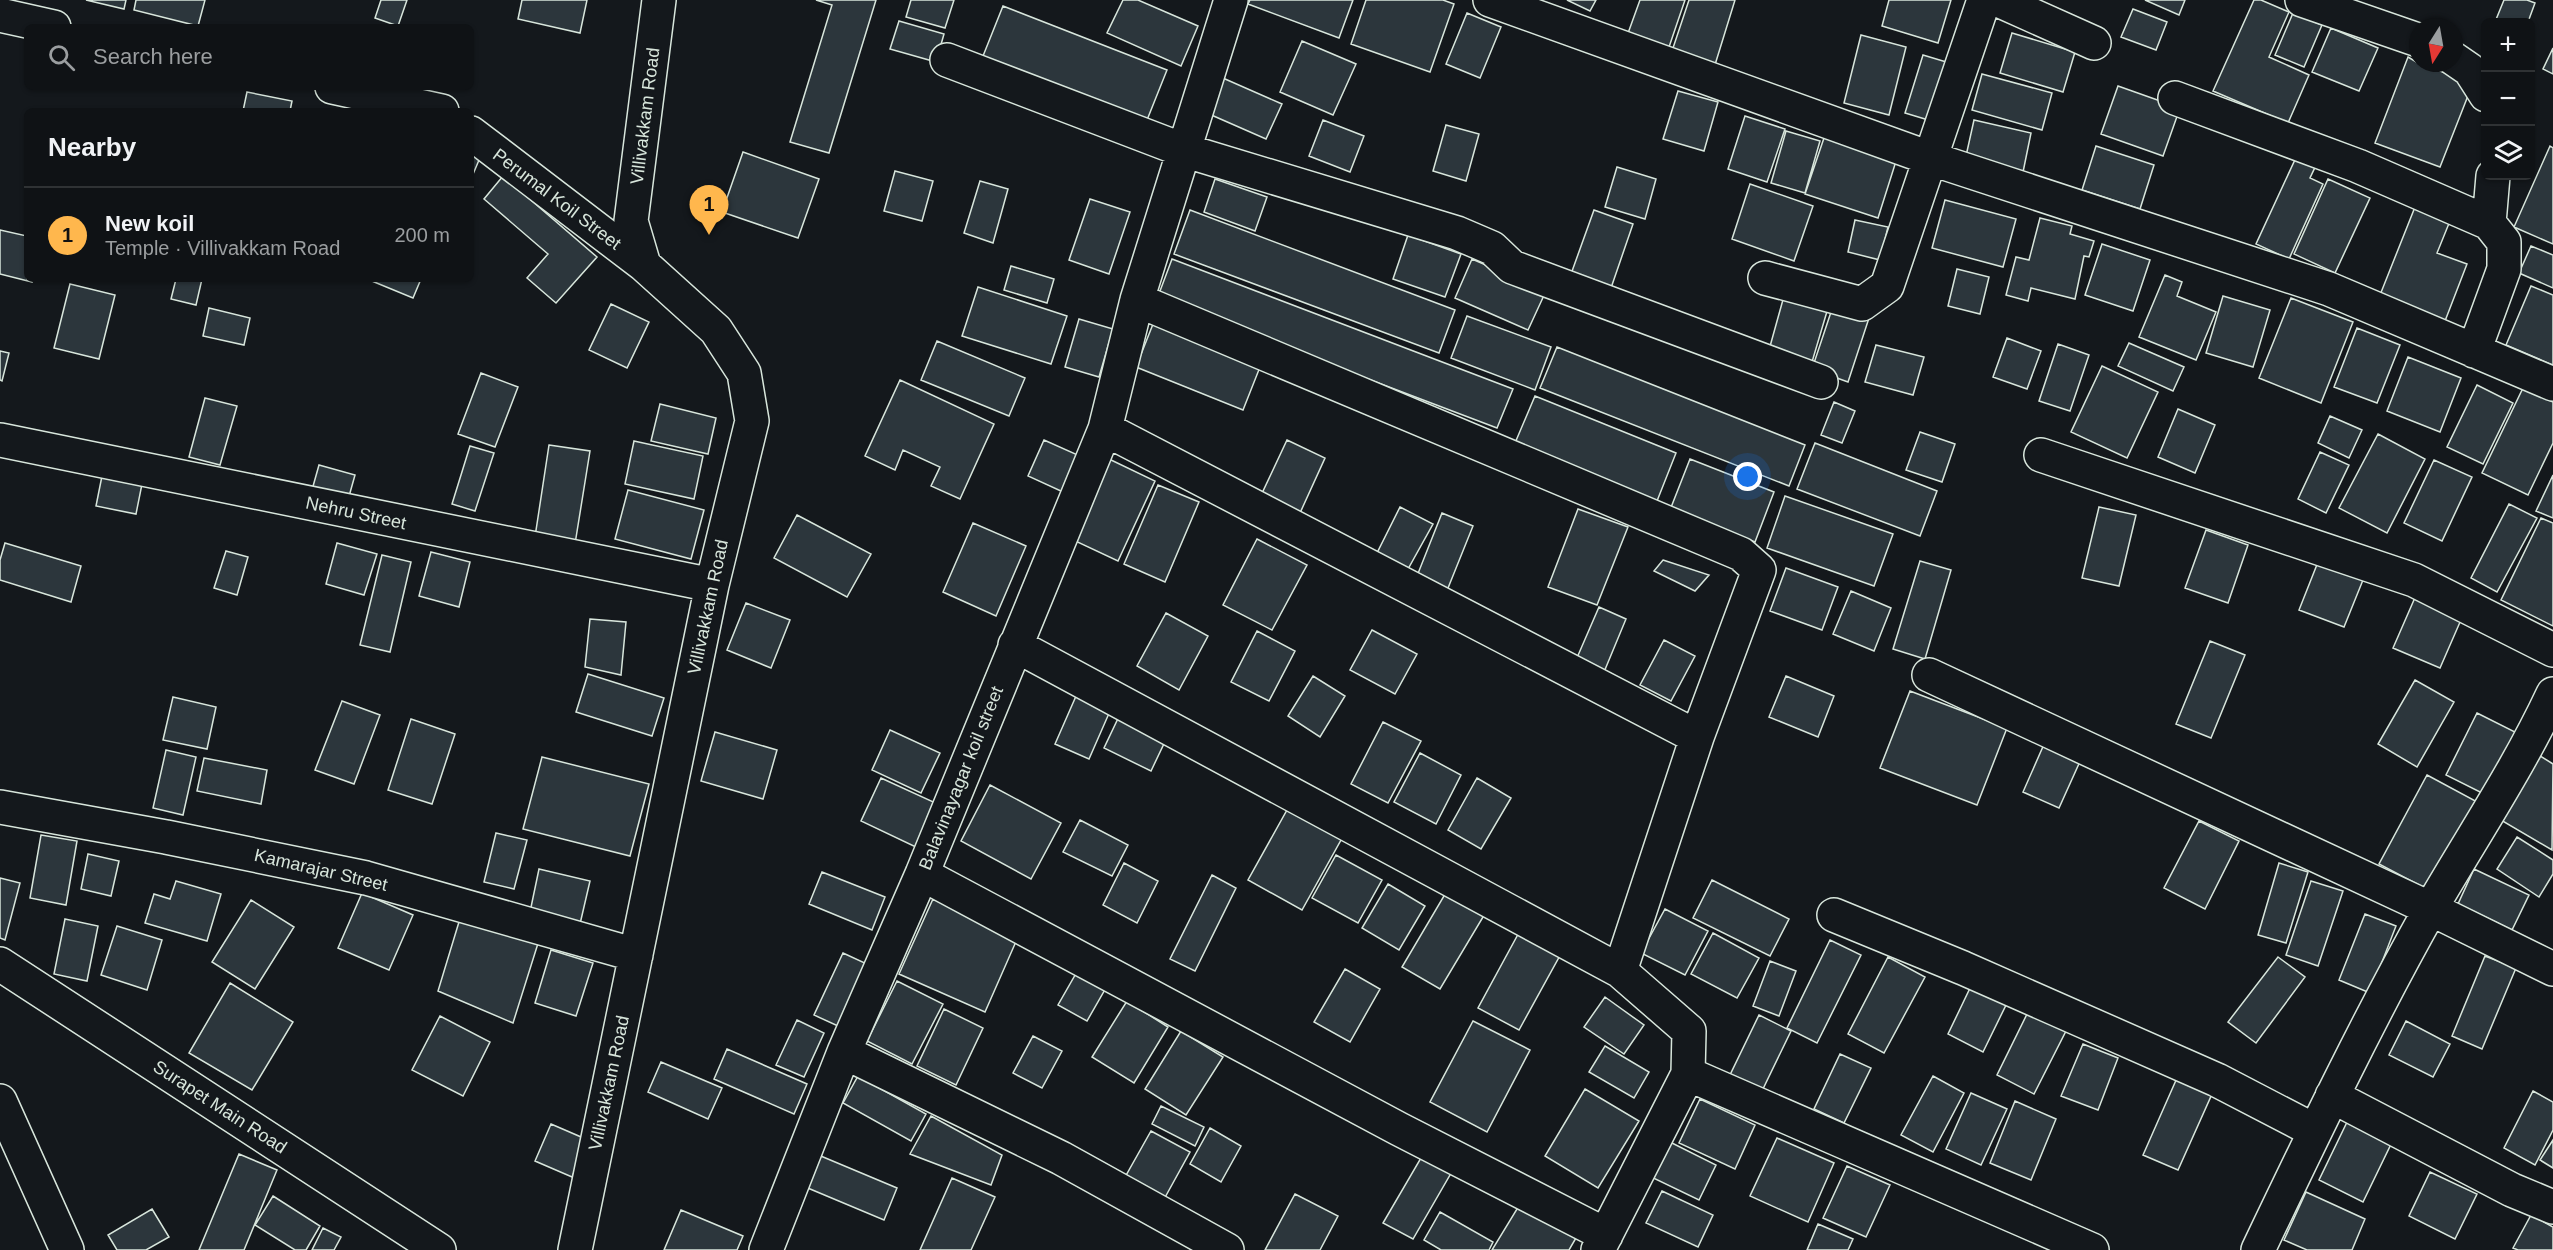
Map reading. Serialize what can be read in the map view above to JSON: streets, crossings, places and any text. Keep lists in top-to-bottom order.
{
  "streets": {
    "street": [
      "Villivakkam Road",
      "Perumal Koil Street",
      "Nehru Street",
      "Balavinayagar koil street",
      "Kamarajar Street",
      "Surapet Main Road"
    ]
  },
  "crossings": [
    ["Villivakkam Road", "Perumal Koil Street"],
    ["Villivakkam Road", "Nehru Street"],
    ["Villivakkam Road", "Kamarajar Street"]
  ],
  "north": "bottom",
  "page": {
    "map_buttons": ["+", "−"],
    "search": "Search here",
    "heading": "Nearby",
    "pins": "1",
    "list": [
      {
        "mark": "1",
        "name": "New koil",
        "note": "Temple · Villivakkam Road",
        "value": "200 m"
      }
    ]
  }
}
